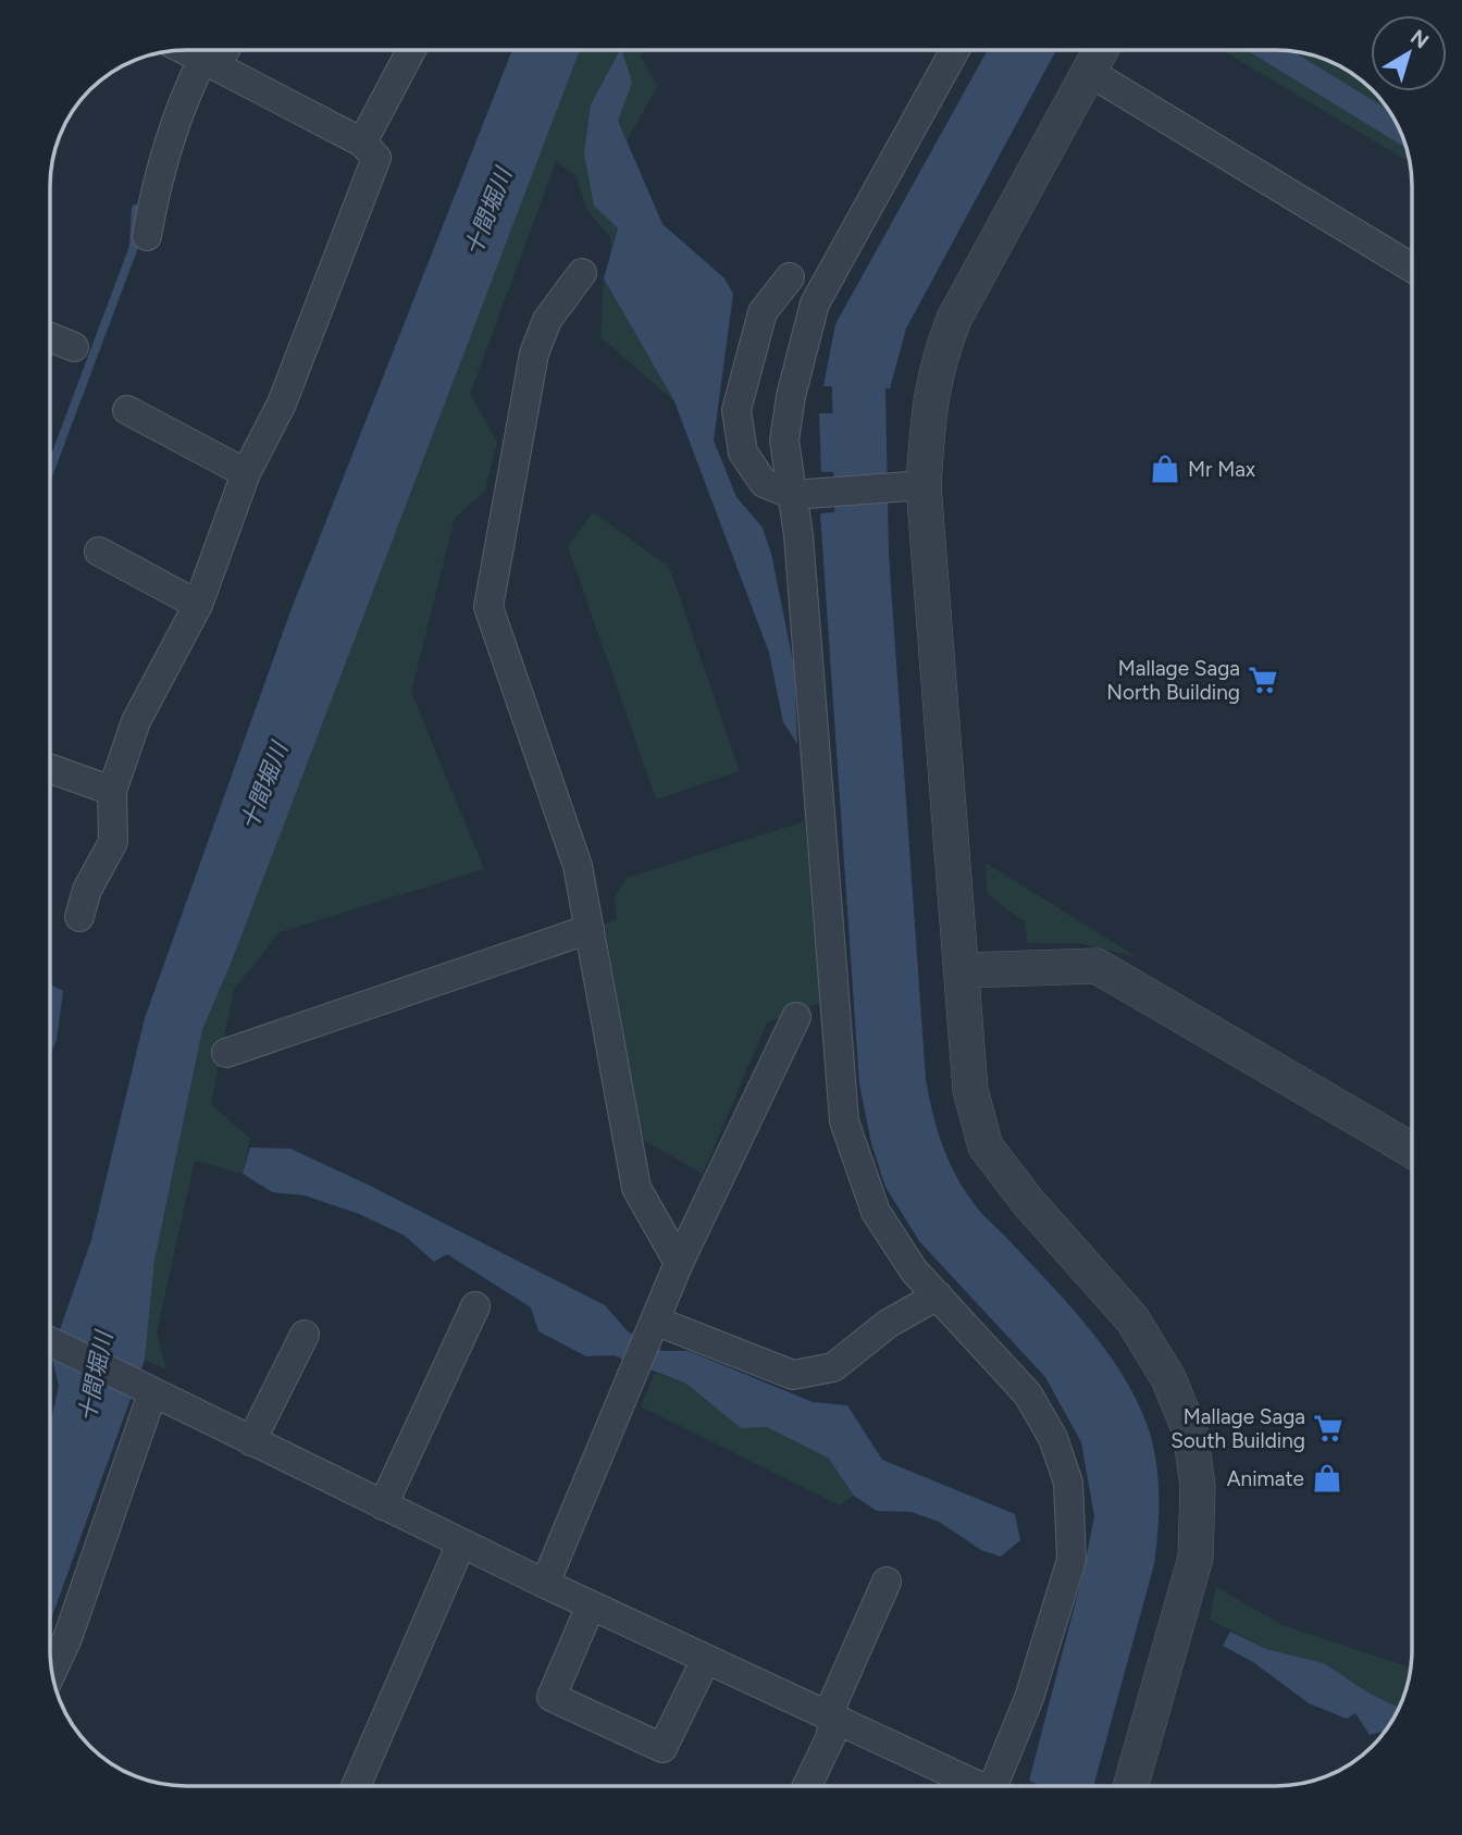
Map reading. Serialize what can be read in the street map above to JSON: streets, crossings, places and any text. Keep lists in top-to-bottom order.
{
  "water": ["十間堀川"],
  "places": {
    "shop": ["Mr Max", "Animate"],
    "supermarket": ["Mallage Saga North Building", "Mallage Saga South Building"]
  },
  "north": "top right"
}
